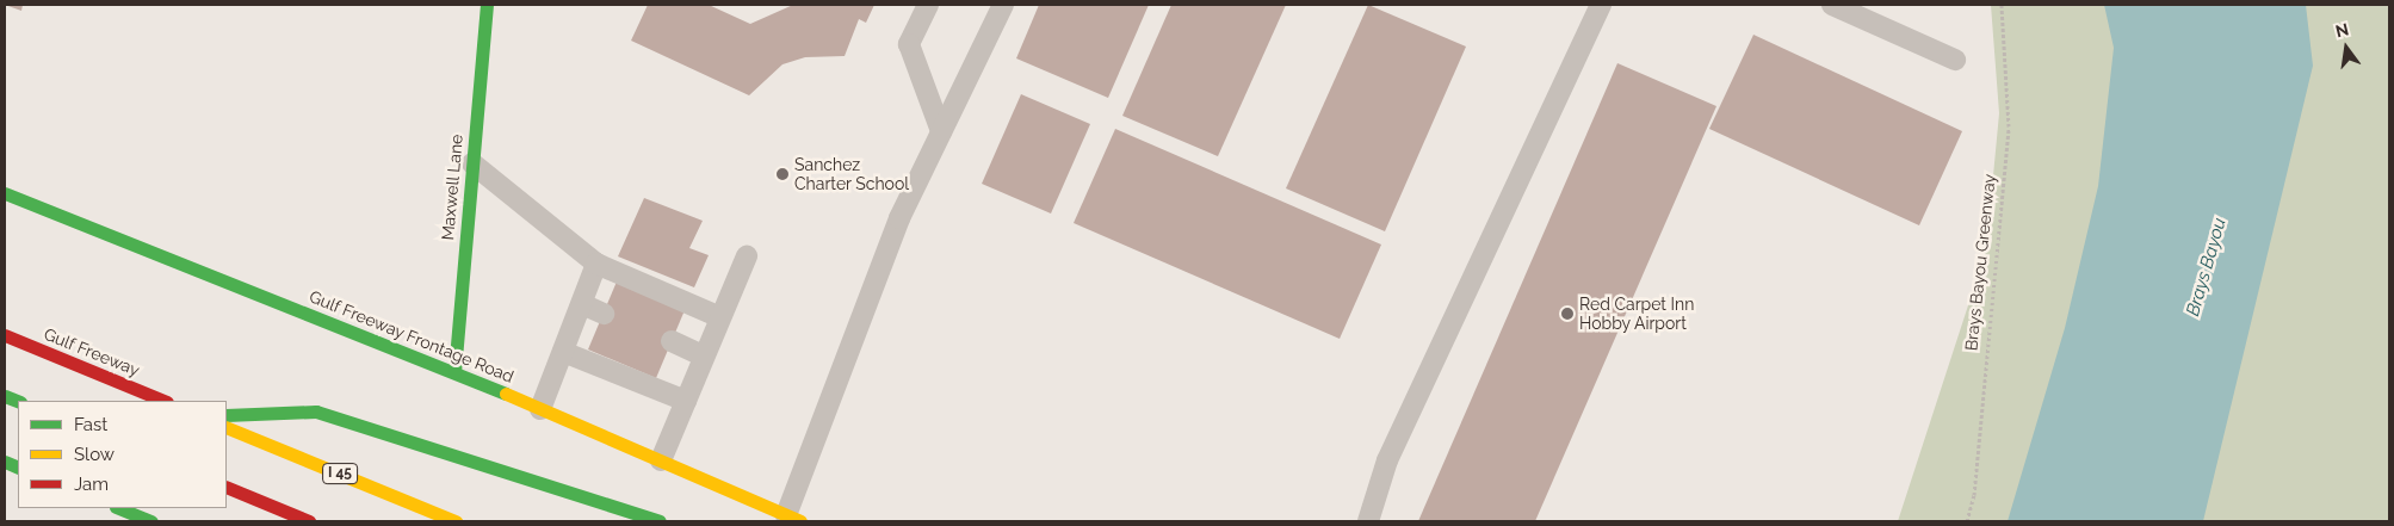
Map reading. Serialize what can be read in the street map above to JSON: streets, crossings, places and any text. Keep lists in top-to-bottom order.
{
  "streets": {
    "main road": [
      "Maxwell Lane",
      "Gulf Freeway Frontage Road",
      "Gulf Freeway",
      "I 45"
    ],
    "path": ["Brays Bayou Greenway"]
  },
  "crossings": [
    ["Maxwell Lane", "Gulf Freeway Frontage Road"]
  ],
  "water": ["Brays Bayou"],
  "places": ["Sanchez Charter School", "Red Carpet Inn Hobby Airport"],
  "legend": ["Fast", "Slow", "Jam"],
  "north": "top"
}
